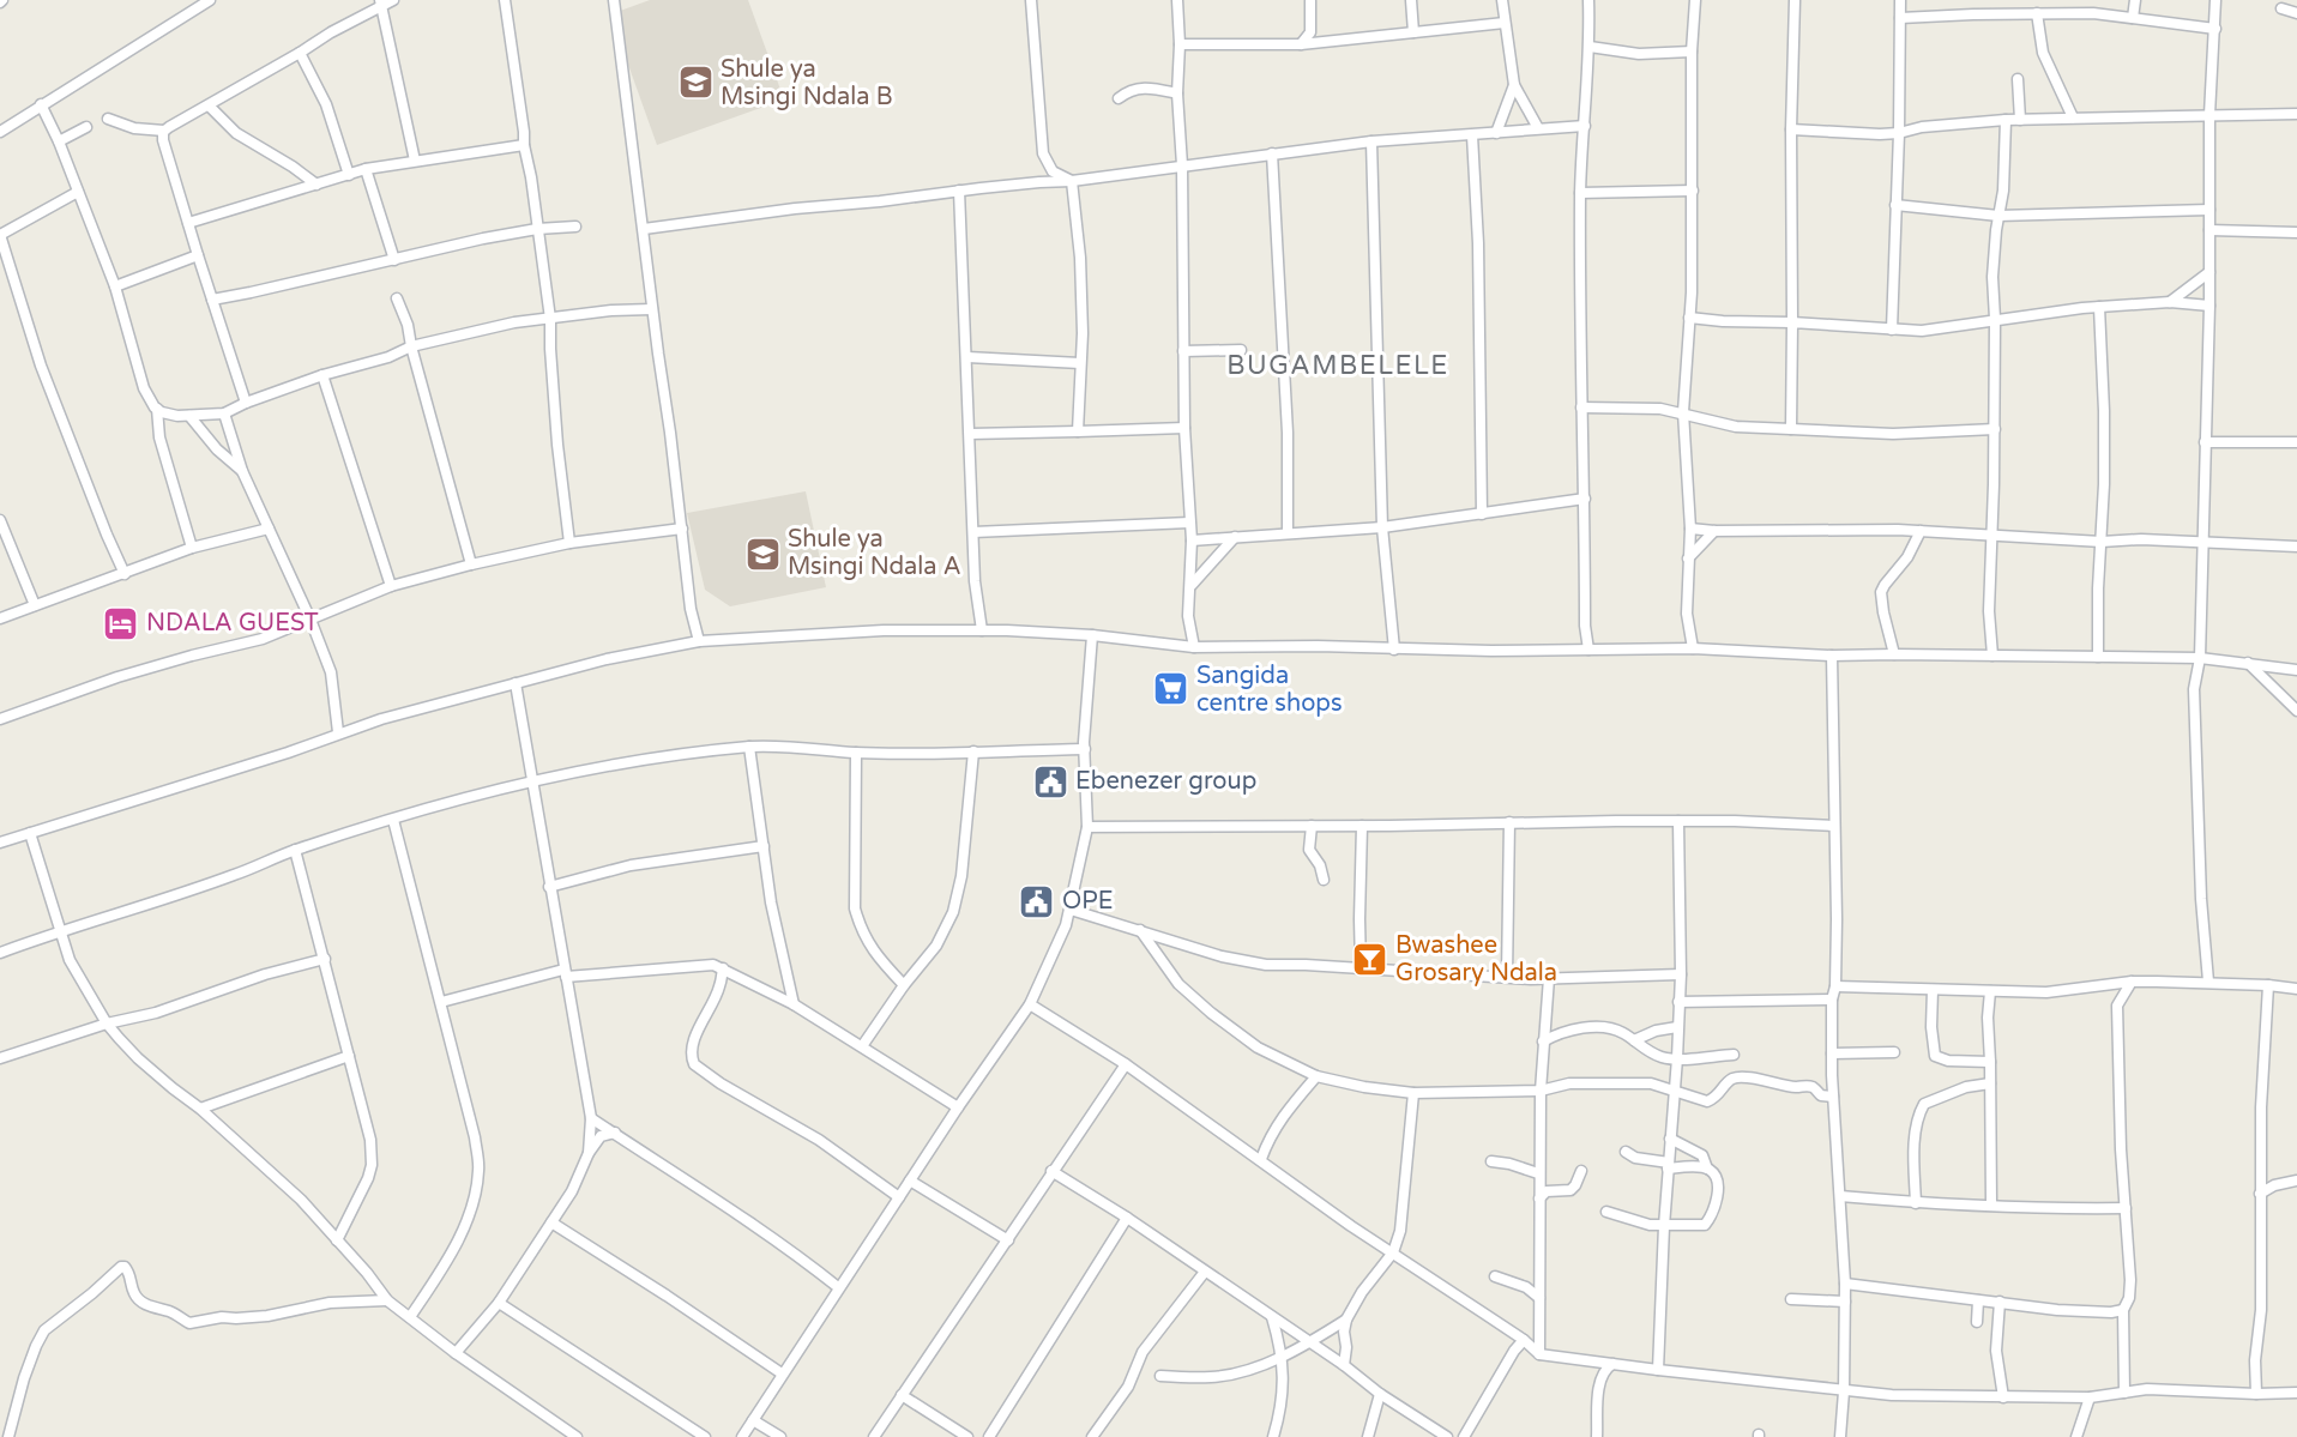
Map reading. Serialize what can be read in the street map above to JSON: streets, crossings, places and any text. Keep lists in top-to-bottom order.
{
  "districts": ["BUGAMBELELE"],
  "places": {
    "school or university": ["Shule ya Msingi Ndala B", "Shule ya Msingi Ndala A"],
    "hotel": ["NDALA GUEST"],
    "supermarket": ["Sangida centre shops"],
    "public building": ["Ebenezer group", "OPE"],
    "bar": ["Bwashee Grosary Ndala"]
  }
}
